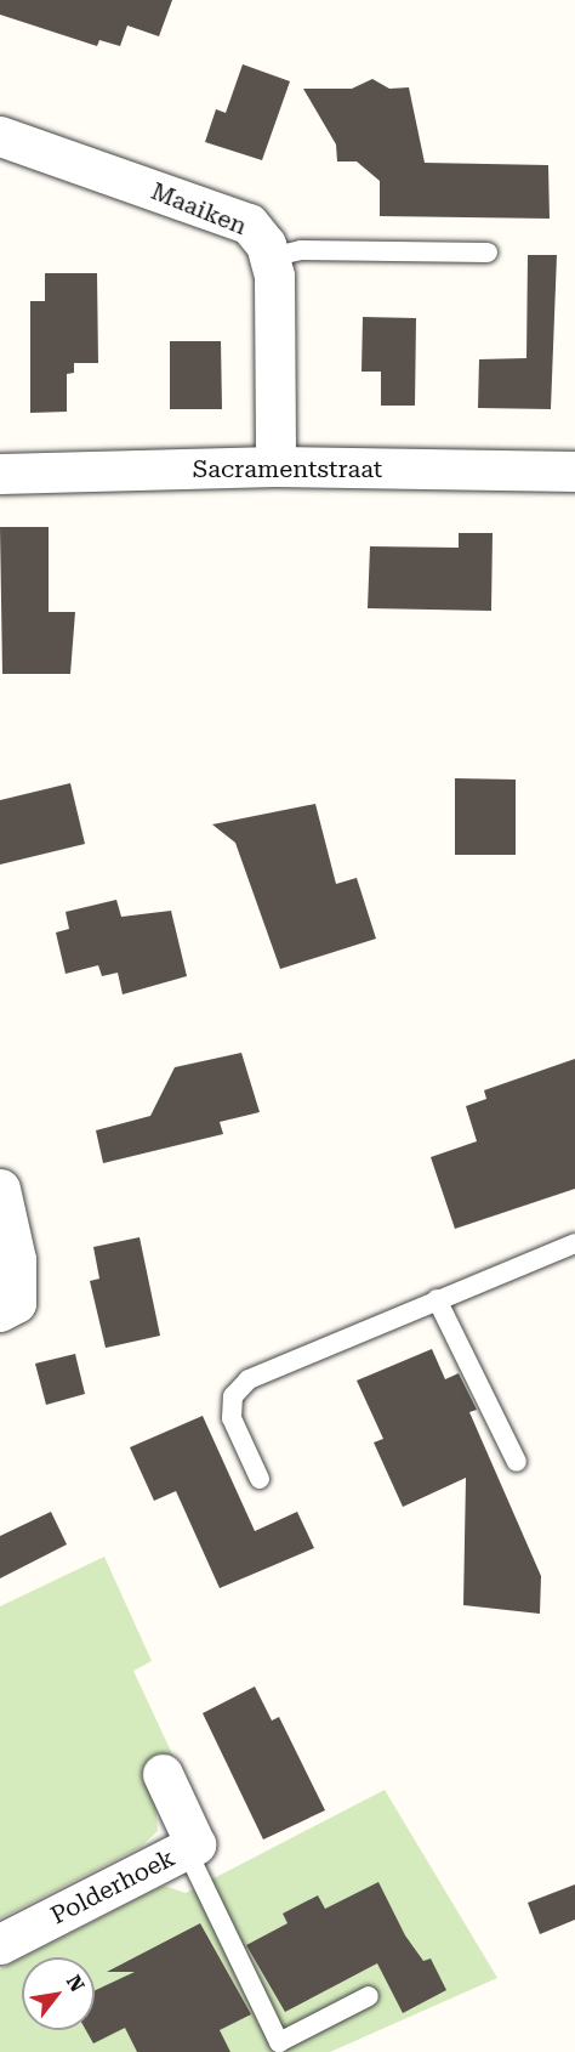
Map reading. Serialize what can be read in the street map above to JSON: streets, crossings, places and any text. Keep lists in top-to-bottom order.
{
  "streets": {
    "street": ["Maaiken", "Sacramentstraat", "Polderhoek"]
  },
  "crossings": [
    ["Maaiken", "Sacramentstraat"]
  ],
  "north": "top right"
}
